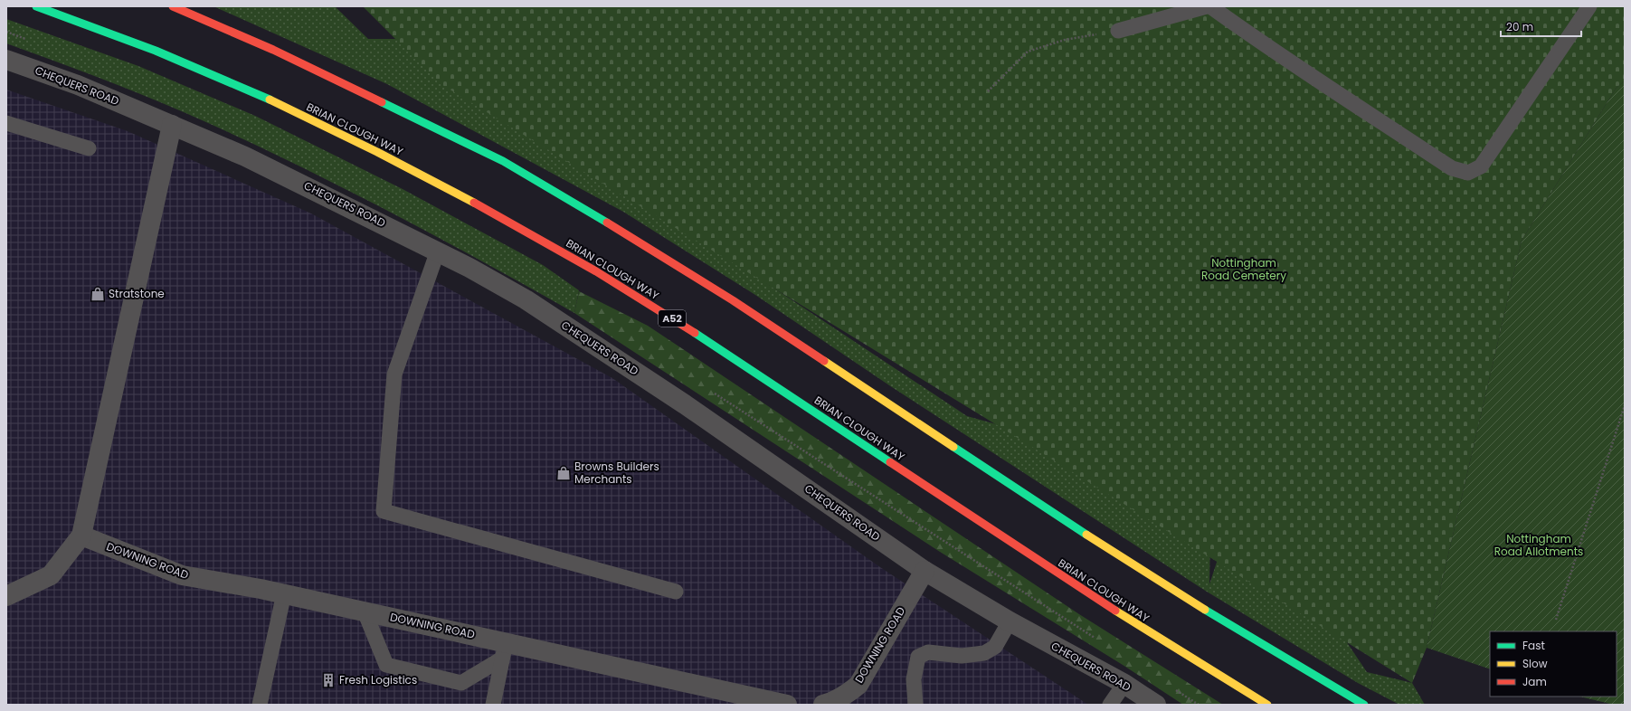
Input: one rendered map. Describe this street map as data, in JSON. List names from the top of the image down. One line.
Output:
{"streets":{"highway":["BRIAN CLOUGH WAY","A52"],"street":["CHEQUERS ROAD","DOWNING ROAD"]},"crossings":[["CHEQUERS ROAD","DOWNING ROAD"]],"parks":["Nottingham Road Cemetery","Nottingham Road Allotments"],"places":{"shop":["Stratstone","Browns Builders Merchants"],"building":["Fresh Logistics"]},"legend":["Fast","Slow","Jam"],"scale_bar":"20 m"}
